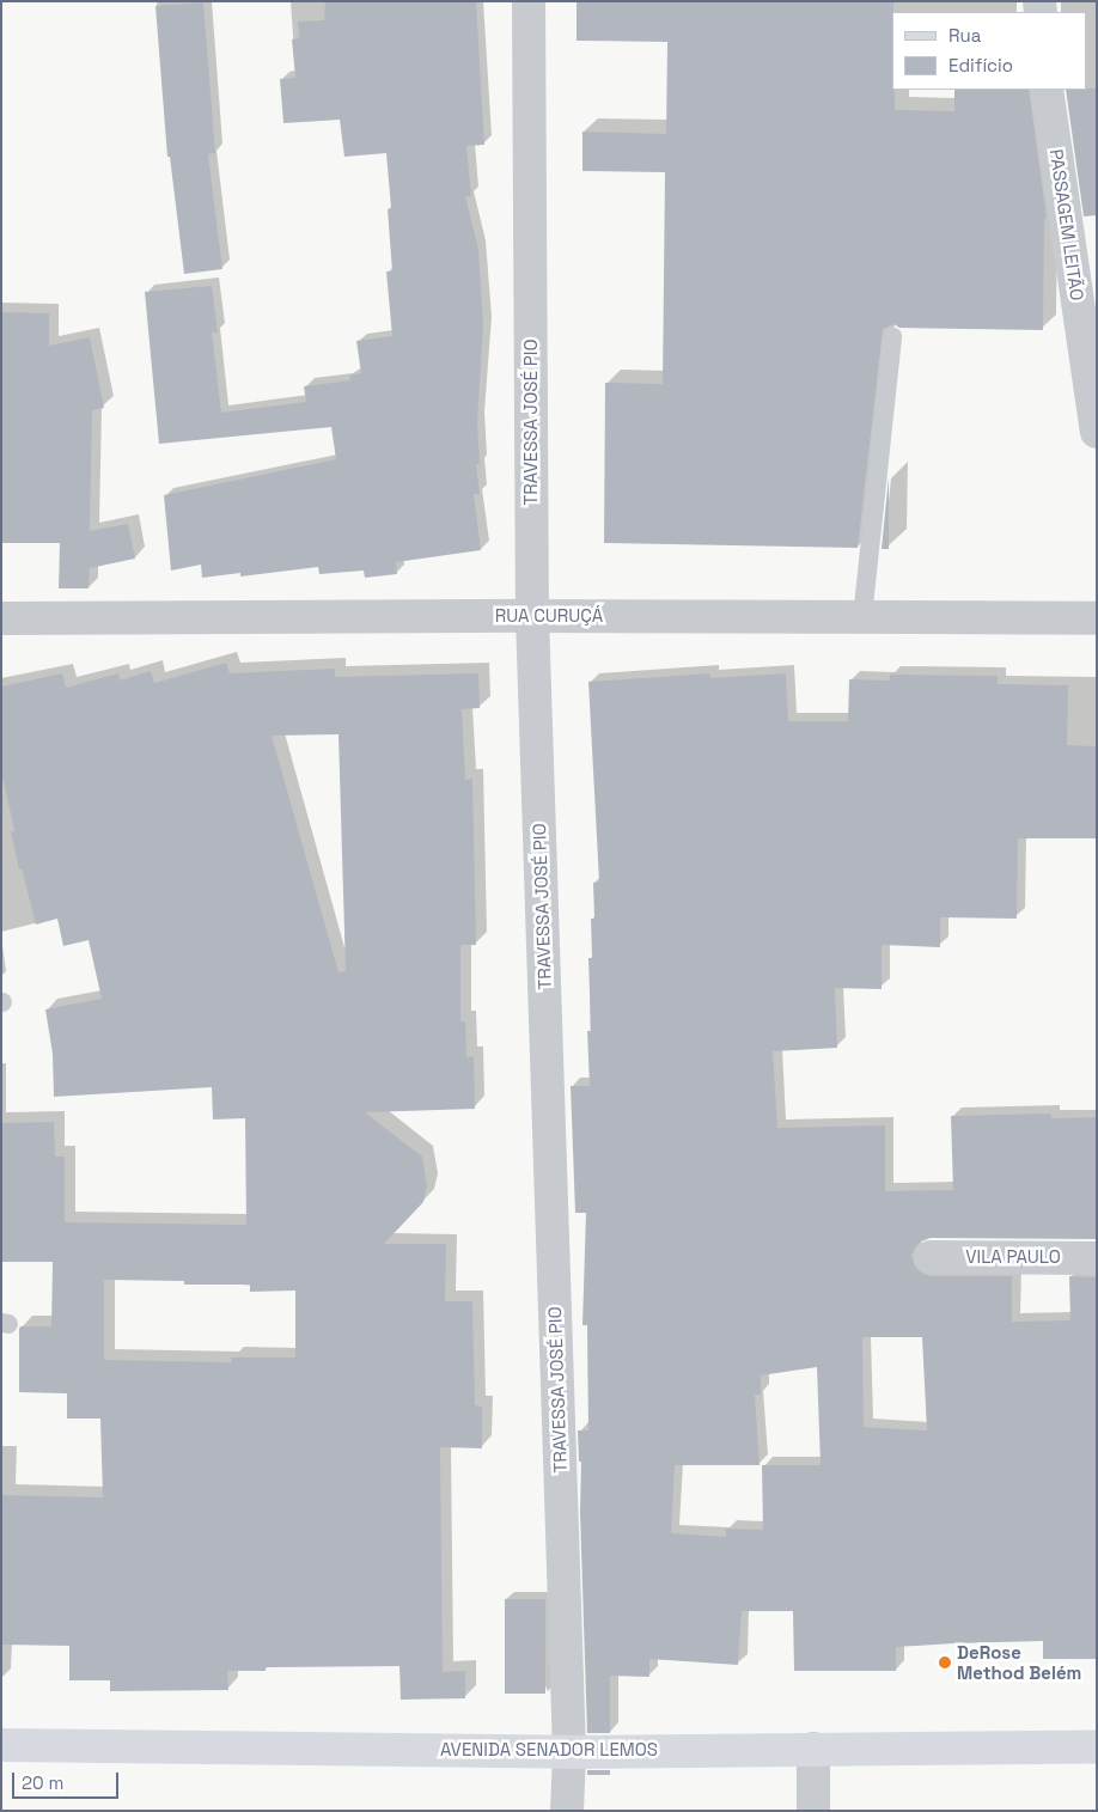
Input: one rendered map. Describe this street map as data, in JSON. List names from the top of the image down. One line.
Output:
{"streets":{"main road":["AVENIDA SENADOR LEMOS"],"street":["PASSAGEM LEITÃO","TRAVESSA JOSÉ PIO","RUA CURUÇÁ","VILA PAULO"]},"crossings":[["TRAVESSA JOSÉ PIO","RUA CURUÇÁ"],["TRAVESSA JOSÉ PIO","AVENIDA SENADOR LEMOS"]],"places":["DeRose Method Belém"],"legend":["Rua","Edifício"],"scale_bar":"20 m"}
